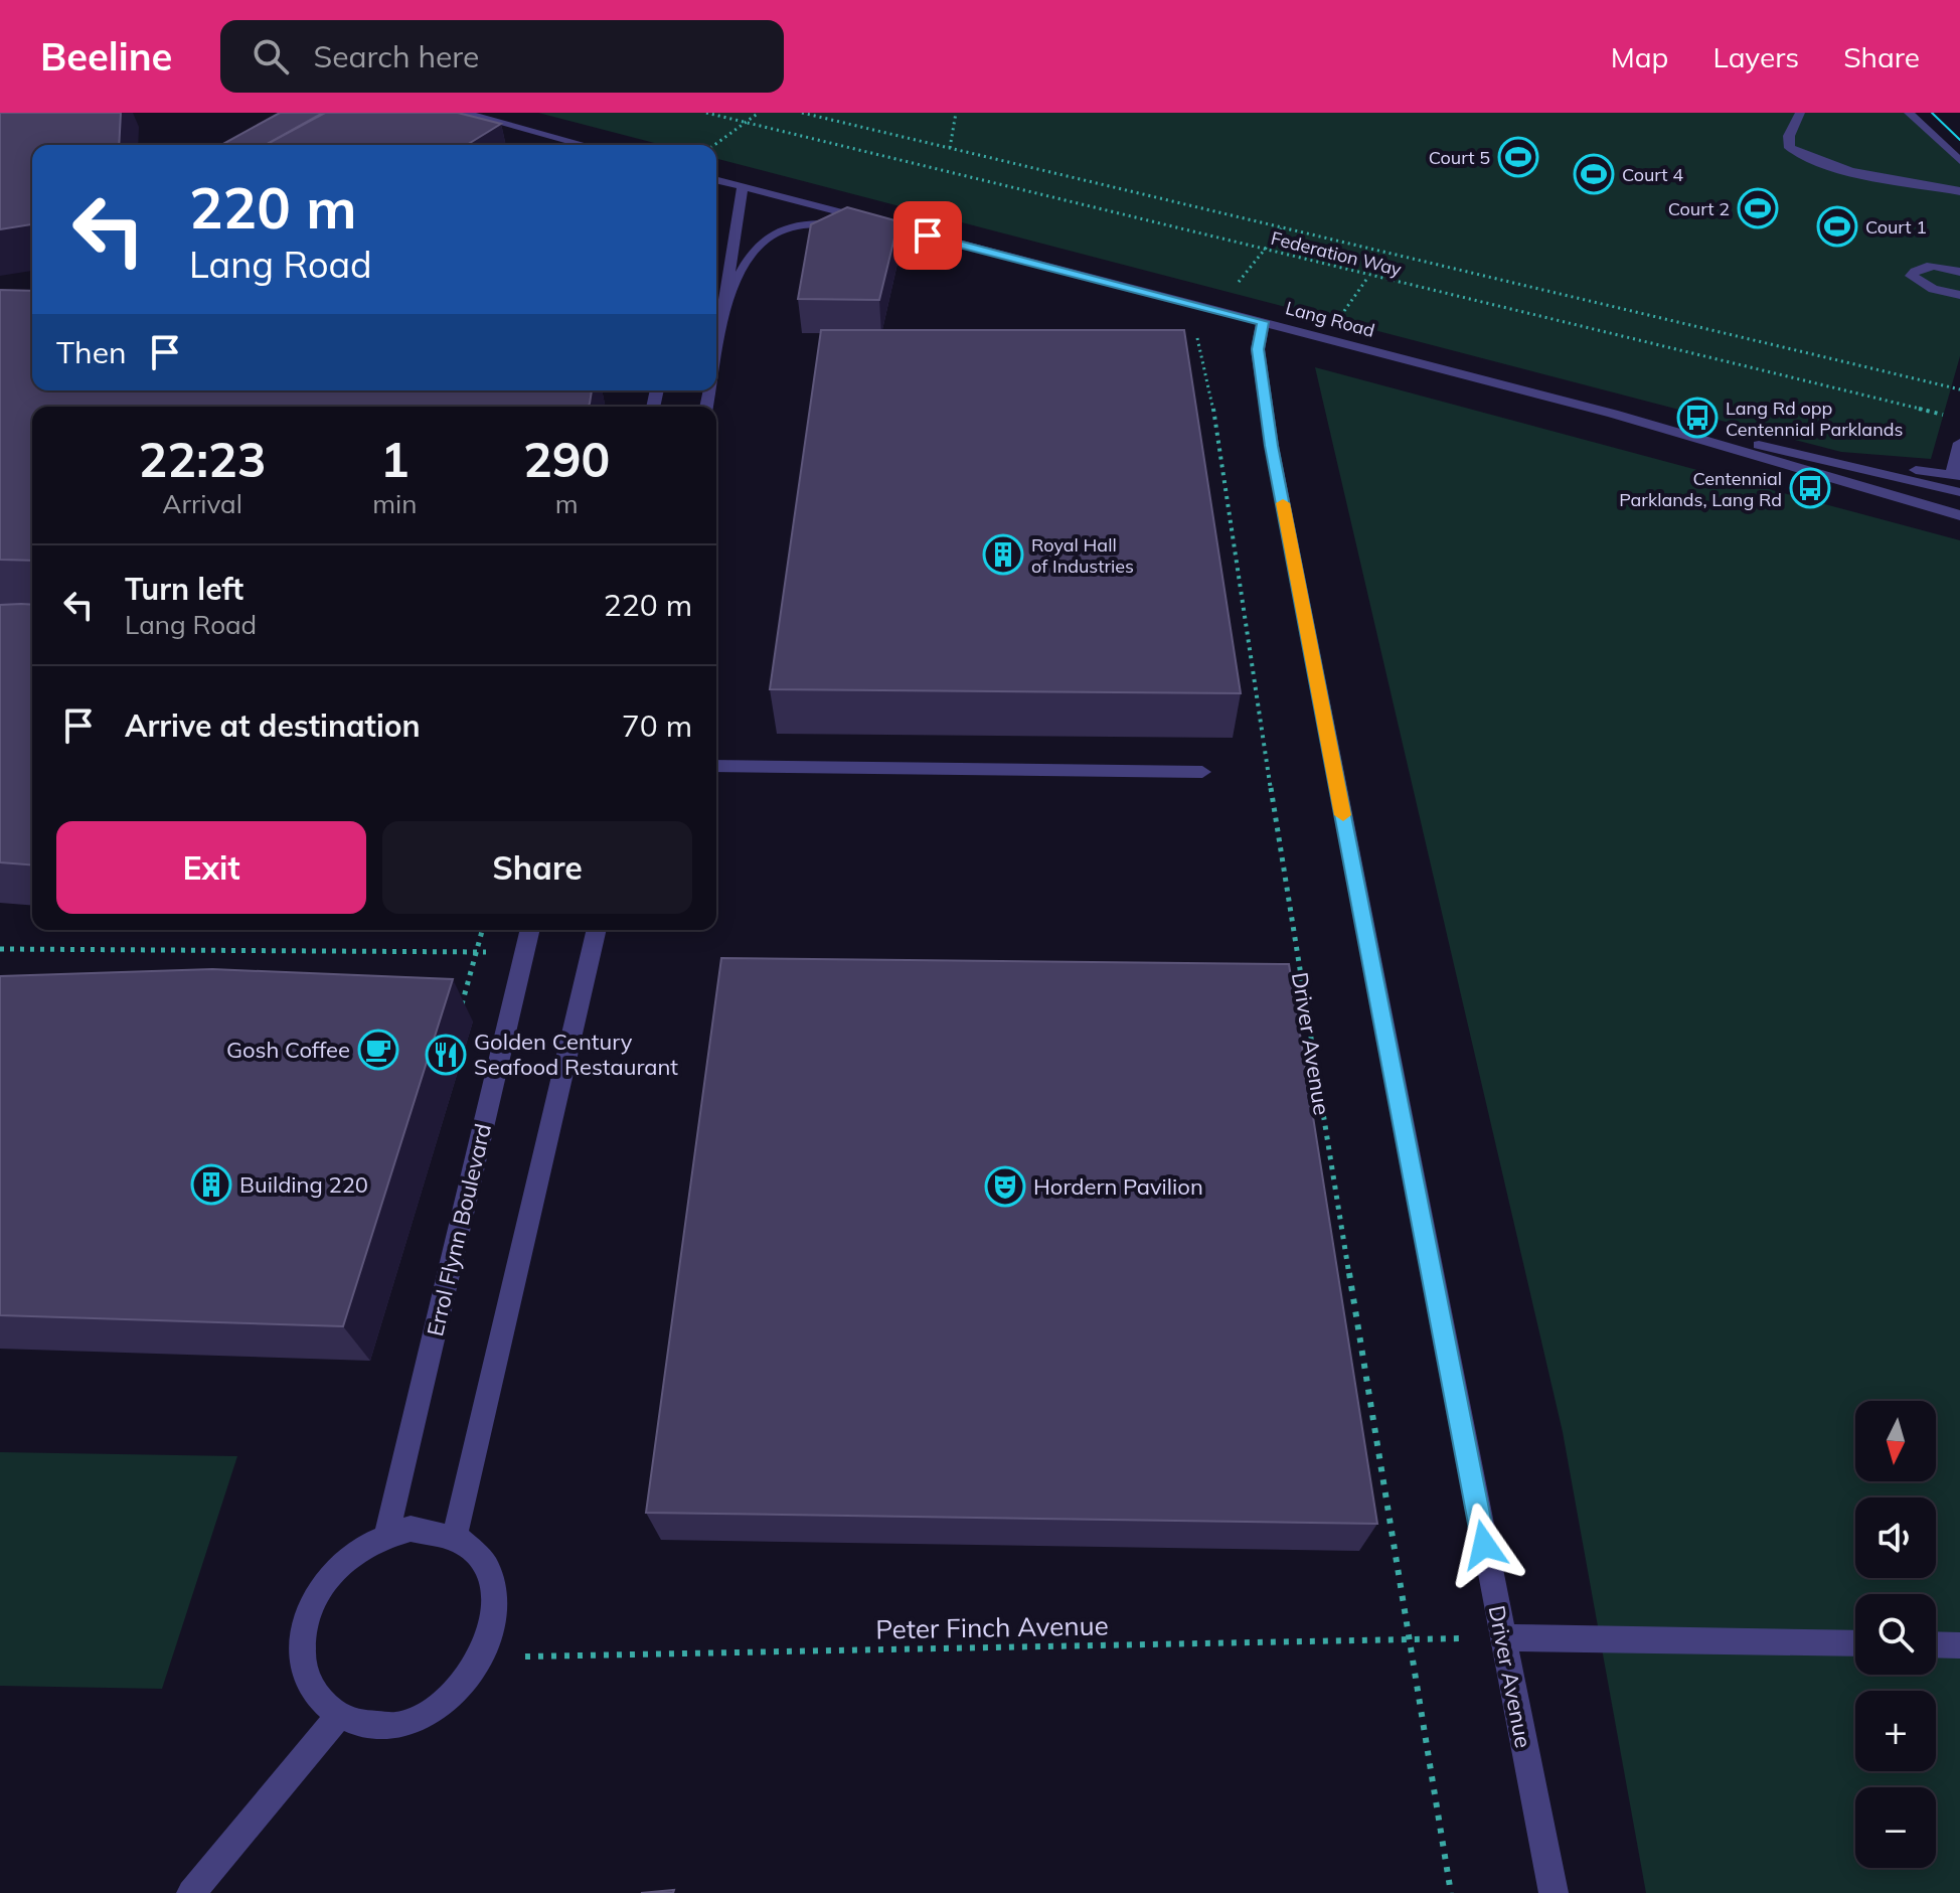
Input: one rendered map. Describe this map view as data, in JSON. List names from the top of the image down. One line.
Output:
{"streets":{"street":["Lang Road","Driver Avenue","Errol Flynn Boulevard"],"path":["Federation Way","Peter Finch Avenue"]},"crossings":[["Lang Road","Driver Avenue"],["Driver Avenue","Peter Finch Avenue"],["Errol Flynn Boulevard","Peter Finch Avenue"]],"places":{"sports":["Court 5","Court 4","Court 2","Court 1"],"bus stop":["Lang Rd opp Centennial Parklands","Centennial Parklands, Lang Rd"],"building":["Royal Hall of Industries","Building 220"],"cafe":["Gosh Coffee"],"restaurant":["Golden Century Seafood Restaurant"],"theatre":["Hordern Pavilion"]},"north":"bottom","page":{"header":"Beeline","search":"Search here","nav":["Map","Layers","Share"],"turn":["220 m","Lang Road"],"then":"Then","eta":["22:23","Arrival","1","min","290","m"],"list":[{"name":"Turn left","note":"Lang Road","value":"220 m"},{"name":"Arrive at destination","value":"70 m"}],"buttons":["Exit","Share"],"map_buttons":["+","−"]}}
